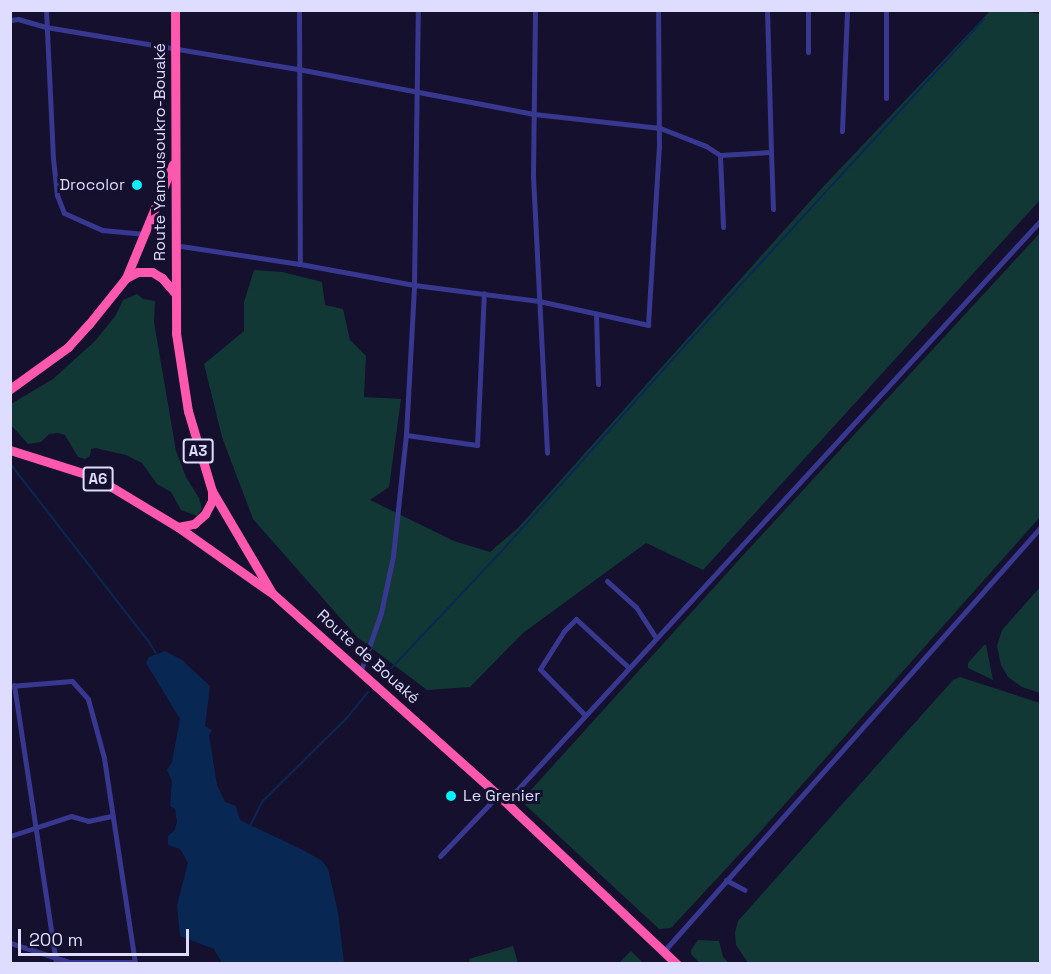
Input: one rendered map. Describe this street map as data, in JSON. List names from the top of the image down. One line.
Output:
{"streets":{"highway":["Route Yamousoukro-Bouaké","A3","A6","Route de Bouaké"]},"crossings":[["Route Yamousoukro-Bouaké","Route de Bouaké"],["A6","Route de Bouaké"]],"places":["Drocolor","Le Grenier"],"scale_bar":"200 m"}
